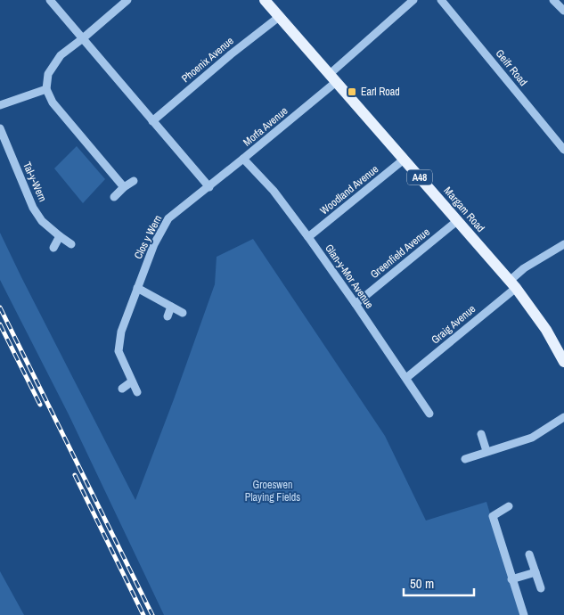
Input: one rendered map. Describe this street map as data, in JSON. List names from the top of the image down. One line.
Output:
{"streets":{"main road":["A48","Margam Road"],"street":["Phoenix Avenue","Geifr Road","Morfa Avenue","Tal-y-Wern","Woodland Avenue","Clos y Wern","Greenfield Avenue","Glan-y-Mor Avenue","Graig Avenue"]},"crossings":[["Phoenix Avenue","Margam Road"],["Morfa Avenue","Margam Road"],["Morfa Avenue","Clos y Wern"],["Morfa Avenue","Glan-y-Mor Avenue"],["Woodland Avenue","Margam Road"],["Woodland Avenue","Glan-y-Mor Avenue"],["Margam Road","Greenfield Avenue"],["Margam Road","Graig Avenue"],["Greenfield Avenue","Glan-y-Mor Avenue"],["Glan-y-Mor Avenue","Graig Avenue"]],"parks":["Groeswen Playing Fields"],"places":{"transit":["Earl Road"]},"scale_bar":"50 m"}
